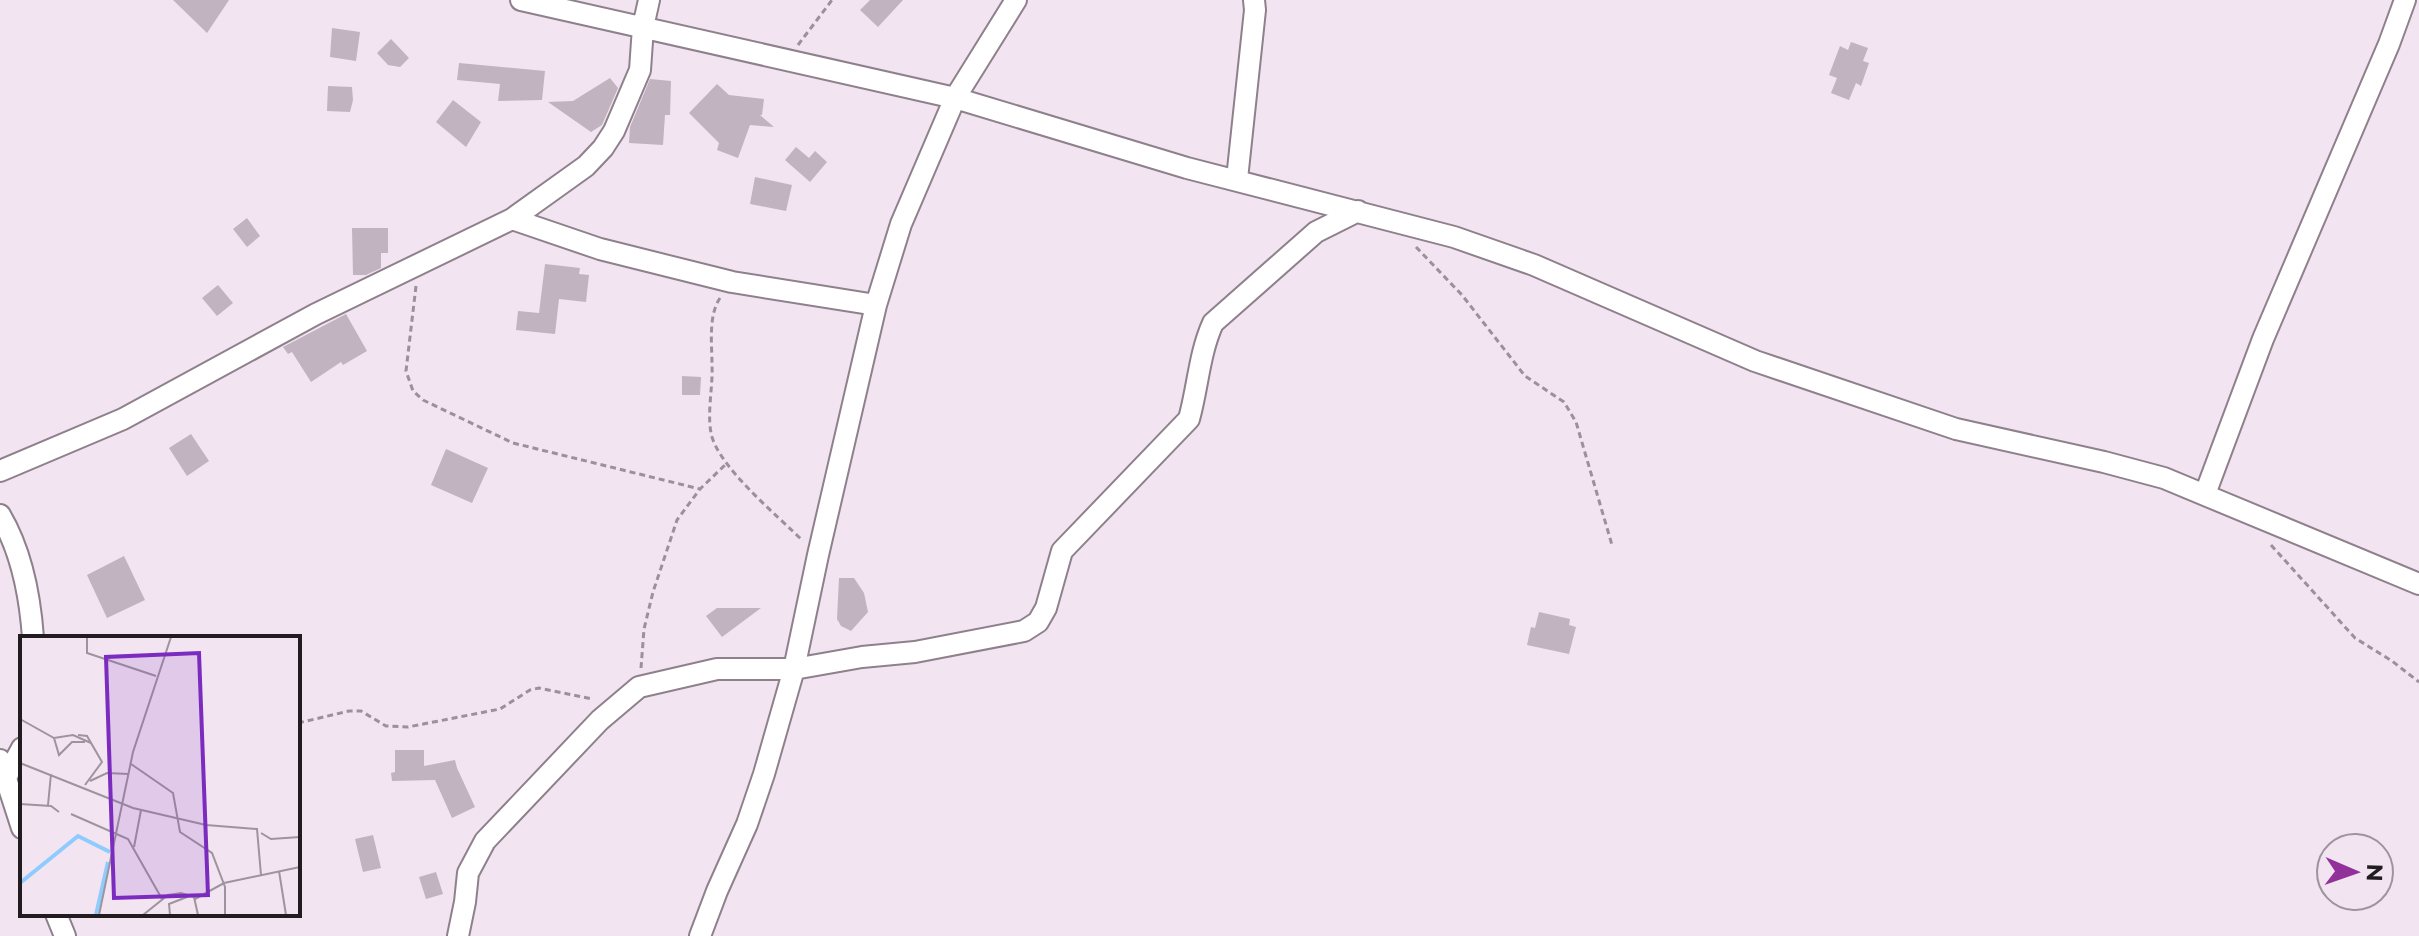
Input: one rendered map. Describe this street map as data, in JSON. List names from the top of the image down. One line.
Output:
{"north":"right"}
